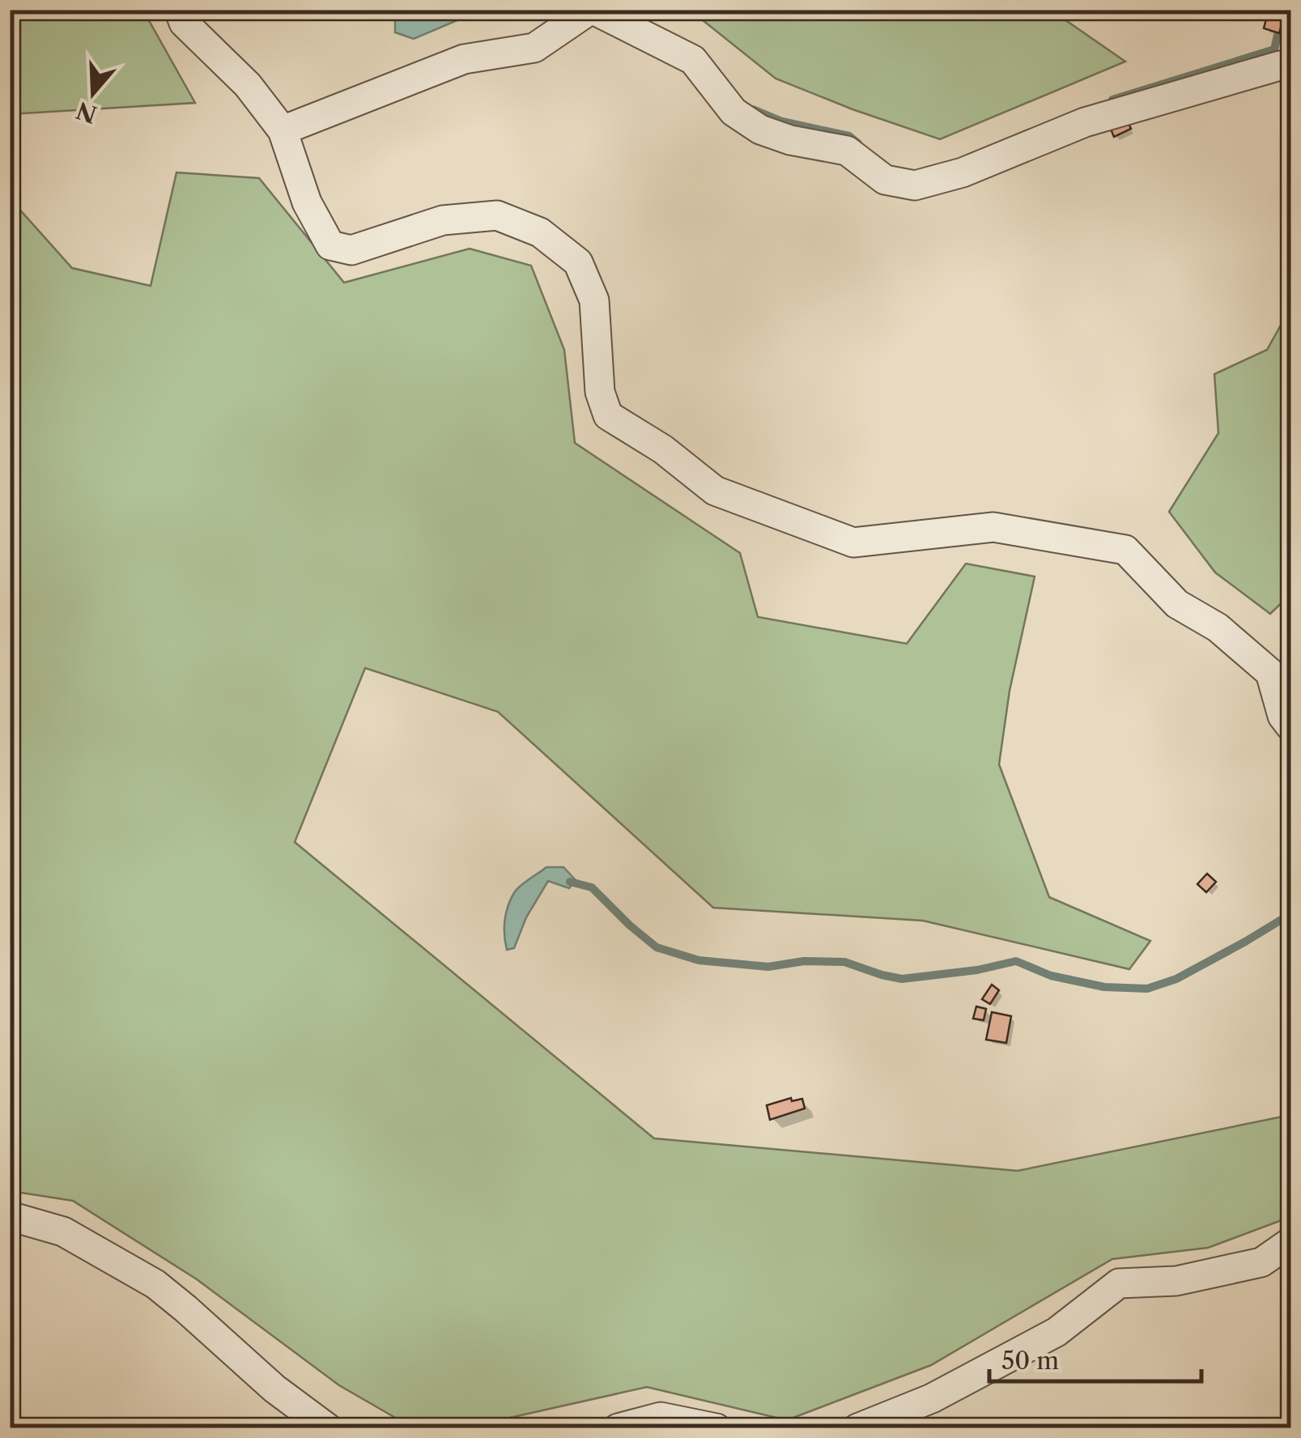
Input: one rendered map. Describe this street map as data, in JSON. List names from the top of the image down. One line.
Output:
{"scale_bar":"50 m","north":"bottom"}
